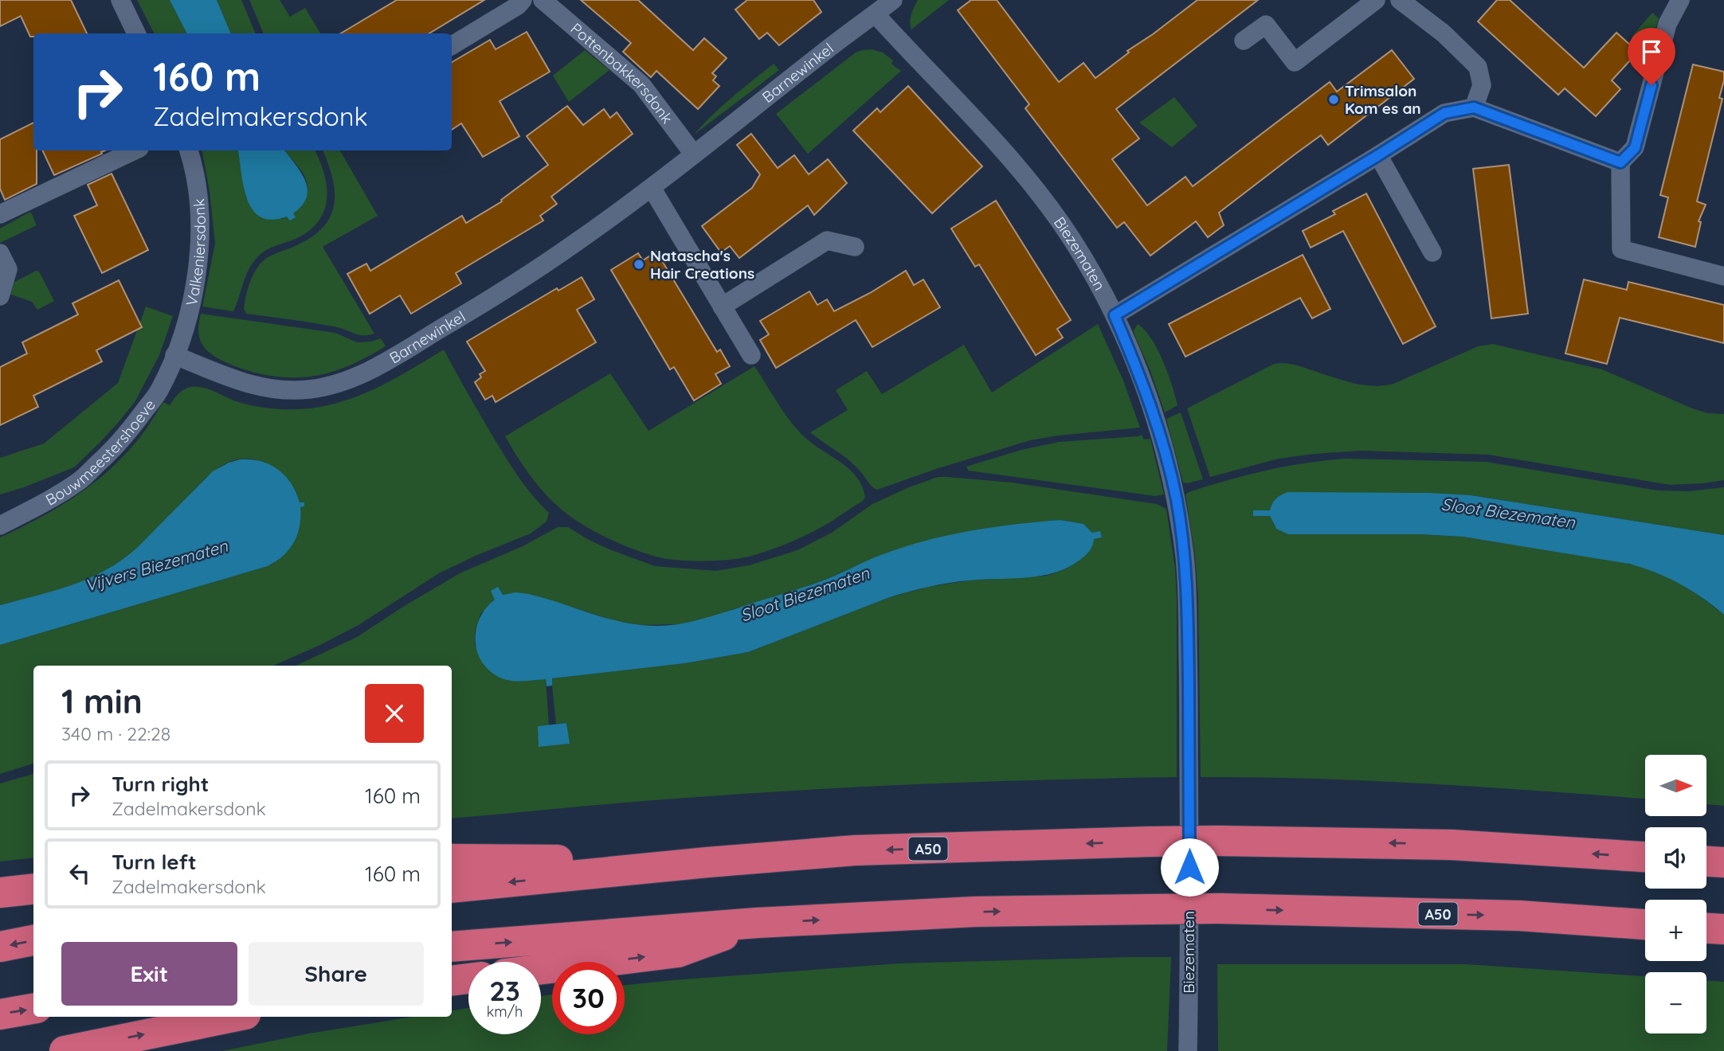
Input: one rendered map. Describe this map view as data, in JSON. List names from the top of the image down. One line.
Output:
{"streets":{"highway":["A50"],"street":["Barnewinkel","Pottenbakkersdonk","Valkeniersdonk","Biezematen","Bouwmeestershoeve"]},"crossings":[["Barnewinkel","Pottenbakkersdonk"],["Barnewinkel","Valkeniersdonk"],["Barnewinkel","Biezematen"],["Barnewinkel","Bouwmeestershoeve"],["Valkeniersdonk","Bouwmeestershoeve"]],"water":["Sloot Biezematen","Vijvers Biezematen"],"places":["Trimsalon Kom es an","Natascha's Hair Creations"],"north":"right","page":{"turn":["160 m","Zadelmakersdonk"],"heading":["1 min","340 m · 22:28"],"map_buttons":["+","−"],"list":[{"name":"Turn right","note":"Zadelmakersdonk","value":"160 m"},{"name":"Turn left","note":"Zadelmakersdonk","value":"160 m"}],"buttons":["Exit","Share"],"speed":"23 km/h","limit":"30"}}
